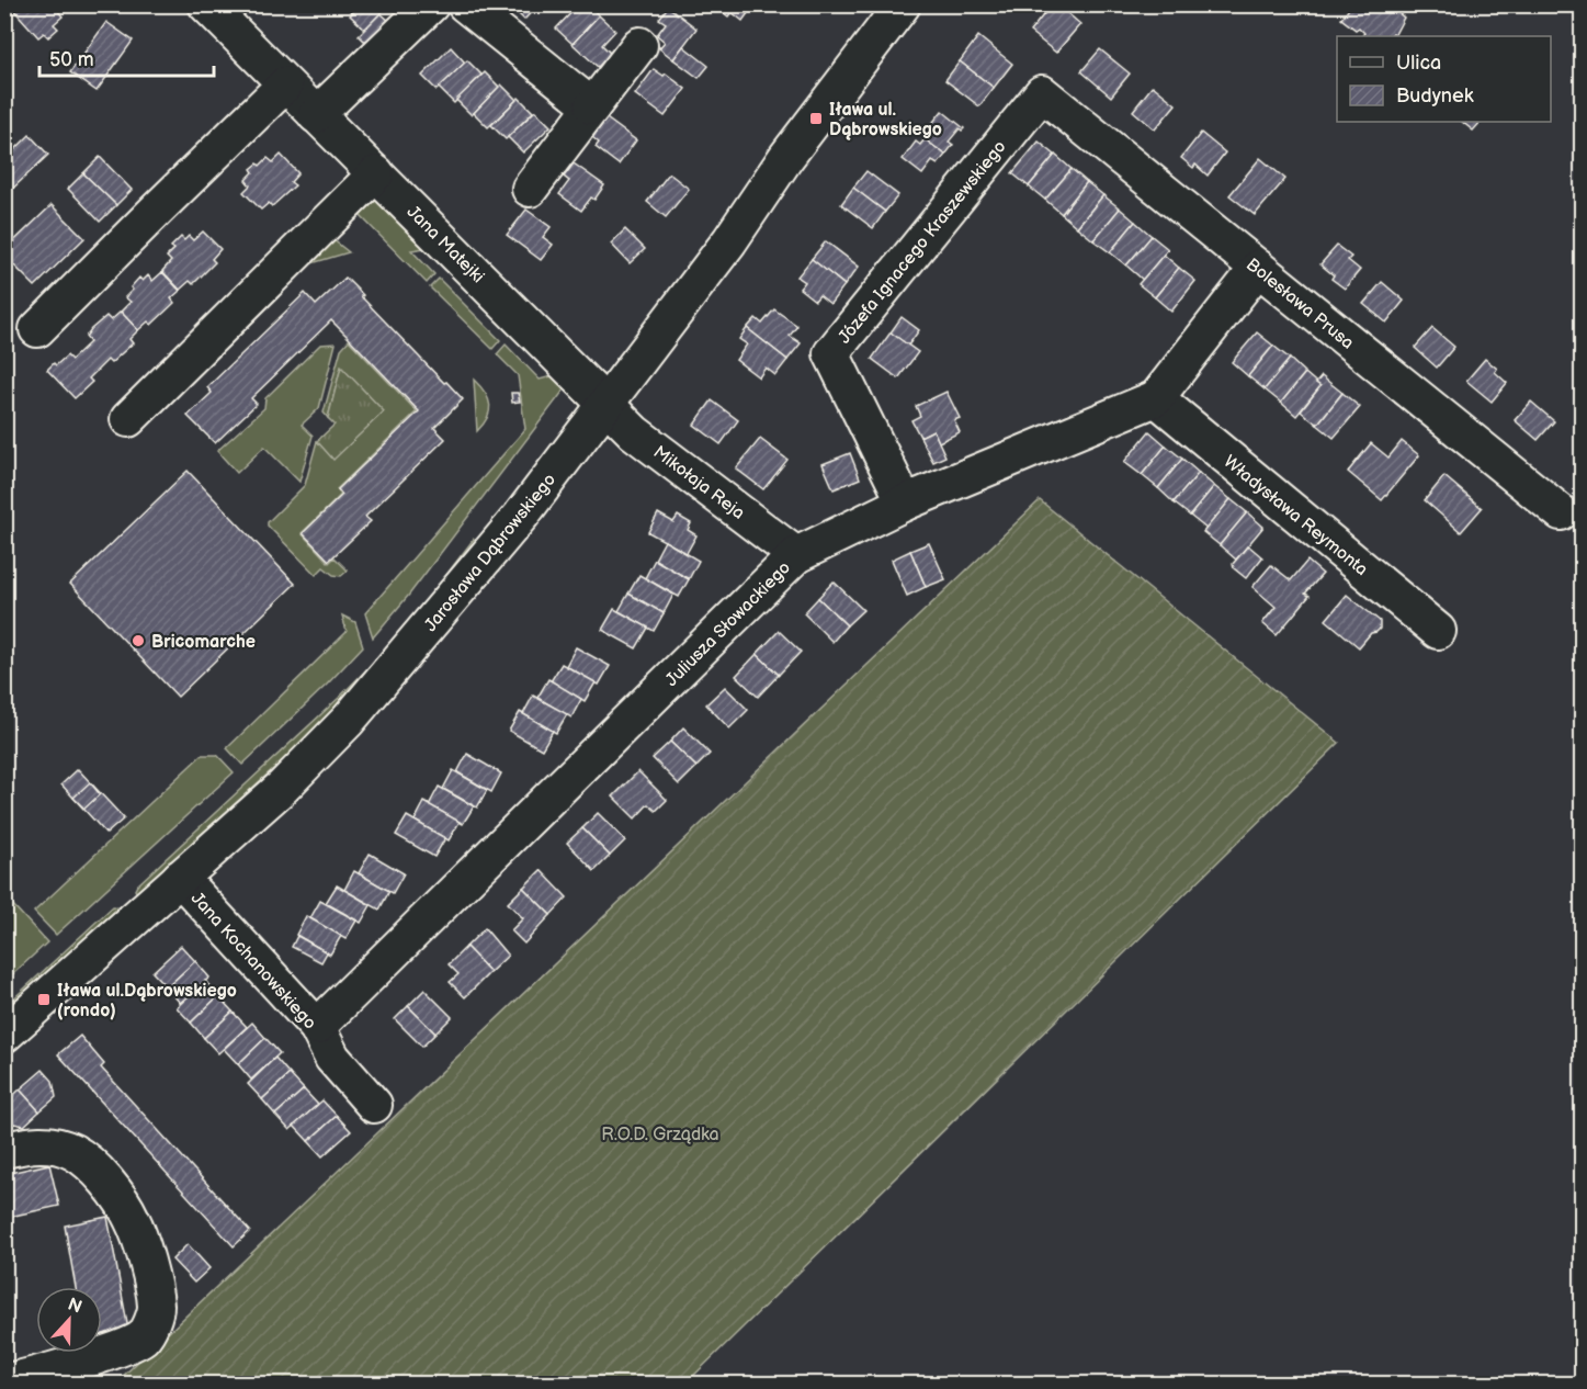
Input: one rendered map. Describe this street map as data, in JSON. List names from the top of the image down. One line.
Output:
{"streets":{"street":["Józefa Ignacego Kraszewskiego","Jana Matejki","Bolesława Prusa","Mikołaja Reja","Władysława Reymonta","Jarosława Dąbrowskiego","Juliusza Słowackiego","Jana Kochanowskiego"]},"crossings":[["Józefa Ignacego Kraszewskiego","Bolesława Prusa"],["Józefa Ignacego Kraszewskiego","Juliusza Słowackiego"],["Jana Matejki","Mikołaja Reja"],["Jana Matejki","Jarosława Dąbrowskiego"],["Bolesława Prusa","Juliusza Słowackiego"],["Mikołaja Reja","Jarosława Dąbrowskiego"],["Mikołaja Reja","Juliusza Słowackiego"],["Władysława Reymonta","Juliusza Słowackiego"],["Jarosława Dąbrowskiego","Jana Kochanowskiego"],["Juliusza Słowackiego","Jana Kochanowskiego"]],"parks":["R.O.D. Grządka"],"places":{"transit":["Iława ul. Dąbrowskiego","Iława ul.Dąbrowskiego (rondo)"],"other":["Bricomarche"]},"legend":["Ulica","Budynek"],"scale_bar":"50 m","north":"top"}
